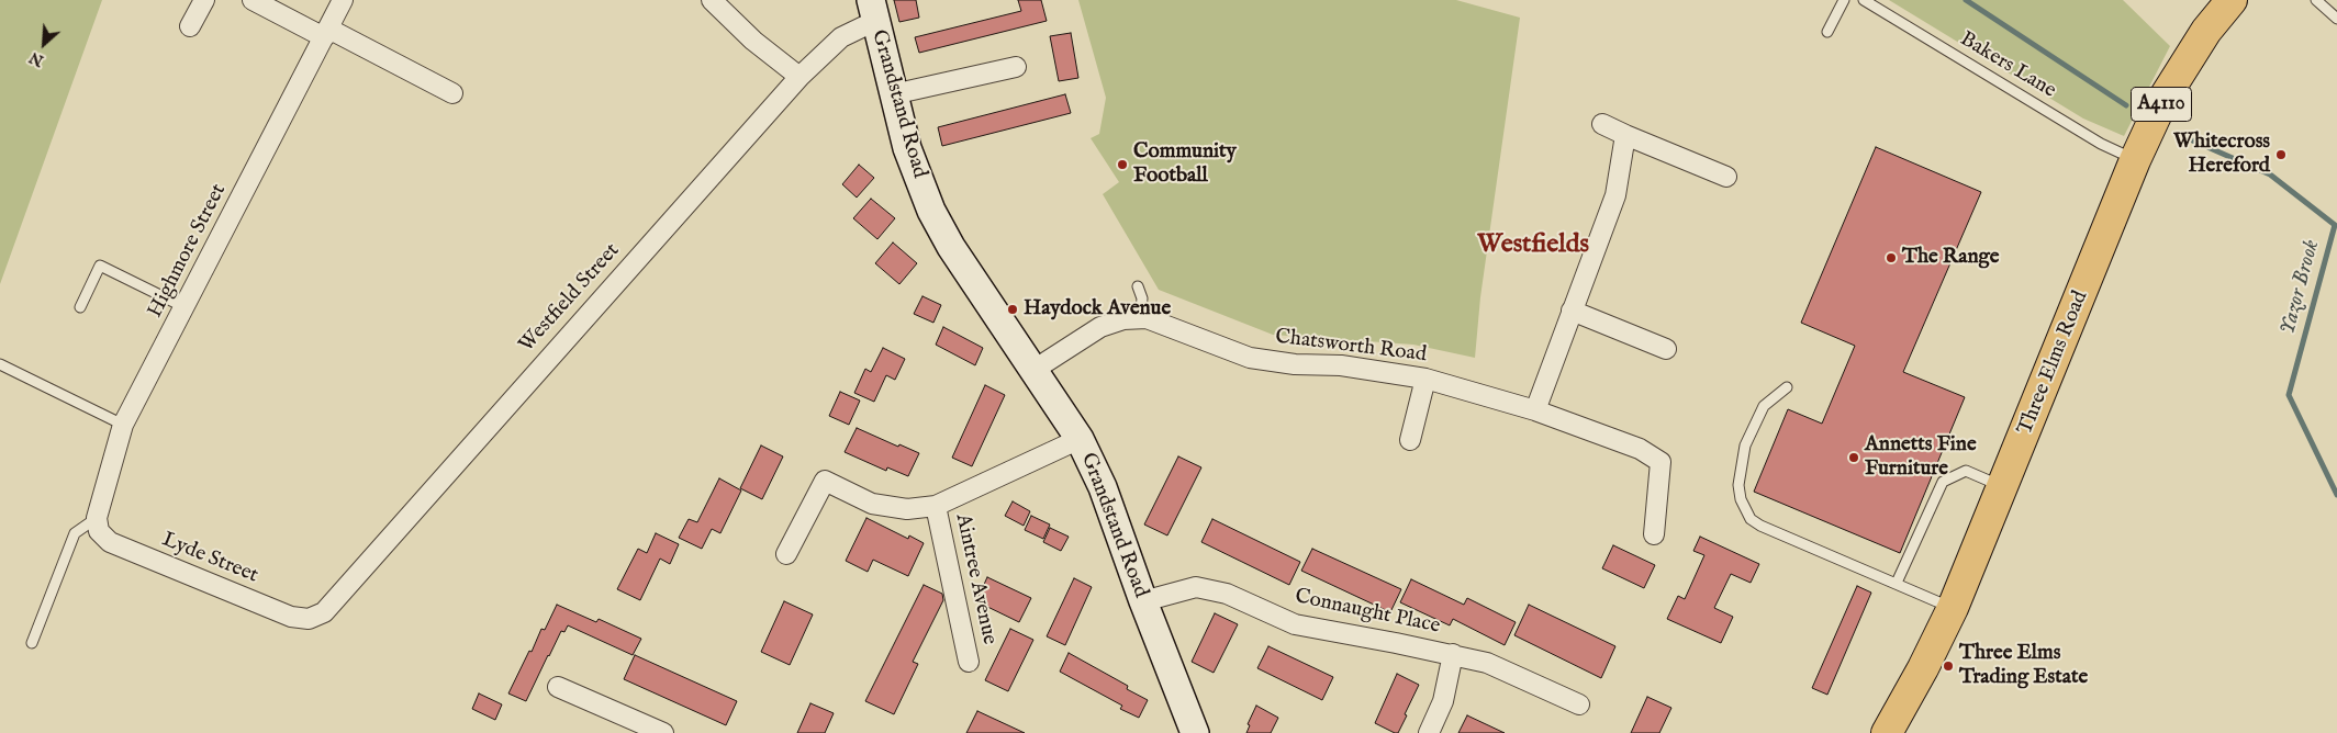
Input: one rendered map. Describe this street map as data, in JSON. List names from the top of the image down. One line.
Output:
{"streets":{"main road":["A4110","Three Elms Road"],"street":["Grandstand Road","Highmore Street","Westfield Street","Chatsworth Road","Lyde Street","Aintree Avenue","Connaught Place"],"lane":["Bakers Lane"]},"crossings":[["Bakers Lane","Three Elms Road"],["Grandstand Road","Westfield Street"],["Grandstand Road","Chatsworth Road"],["Grandstand Road","Connaught Place"],["Highmore Street","Lyde Street"],["Westfield Street","Lyde Street"]],"districts":["Westfields"],"water":["Yazor Brook"],"places":["Whitecross Hereford","Community Football","The Range","Haydock Avenue","Annetts Fine Furniture","Three Elms Trading Estate"],"north":"bottom left"}
